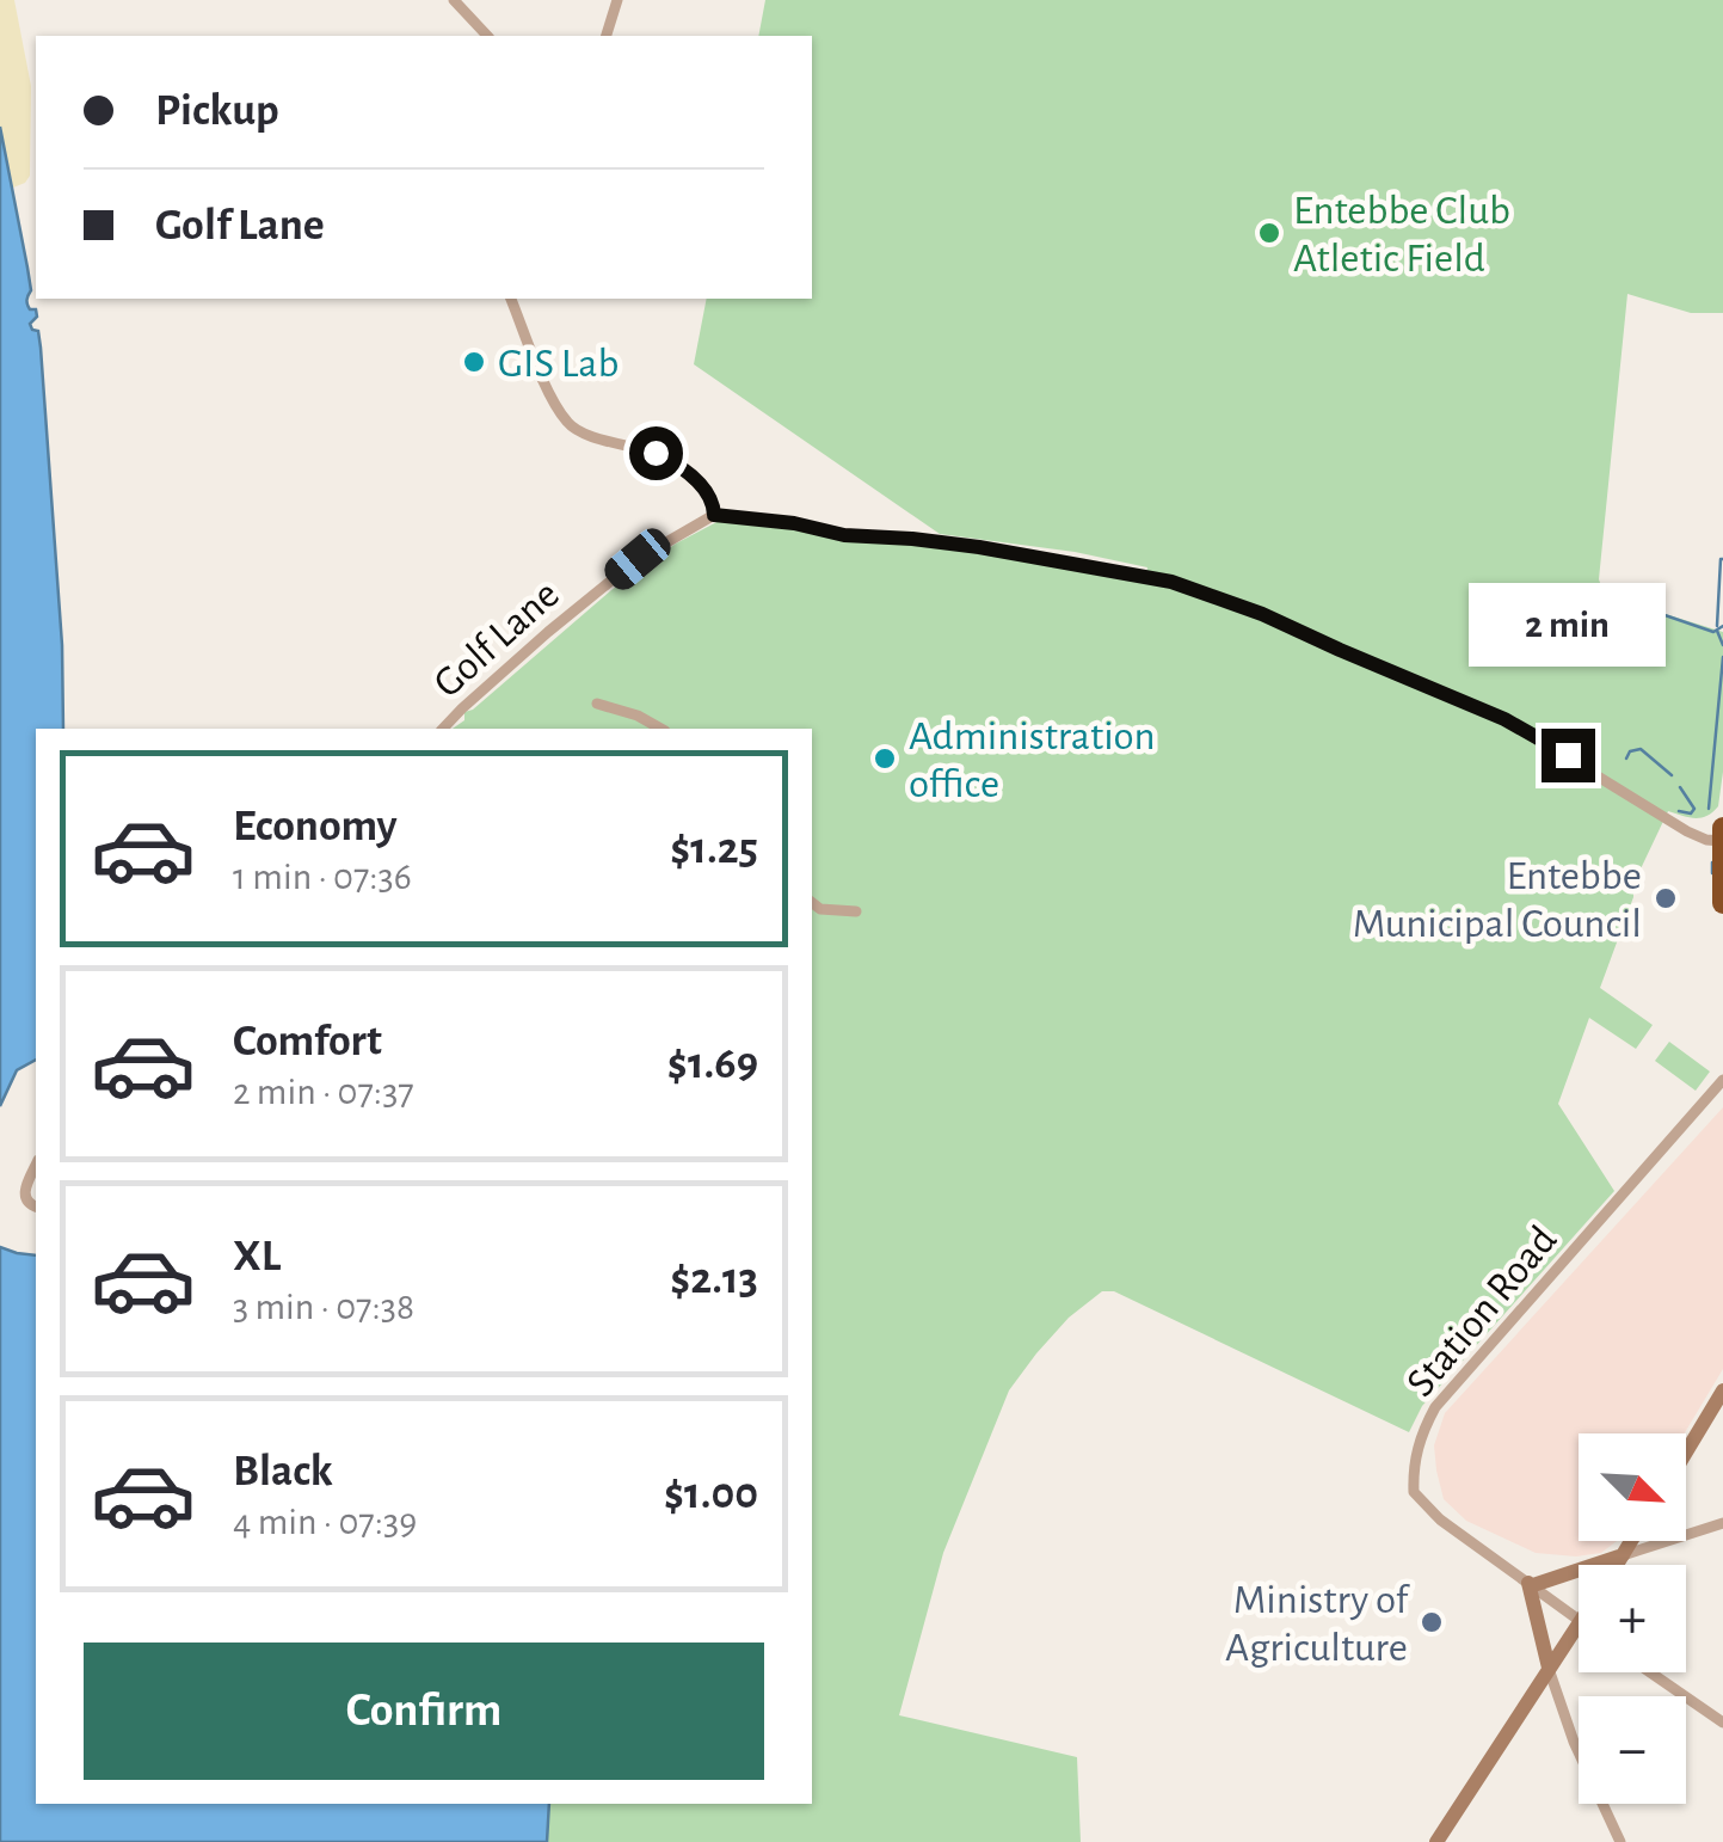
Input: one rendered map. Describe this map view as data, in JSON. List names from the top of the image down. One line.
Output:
{"streets":{"street":["Golf Lane","Station Road"]},"places":["Entebbe Club Atletic Field","GIS Lab","Administration office","Entebbe Municipal Council","Ministry of Agriculture"],"north":"bottom right","page":{"banner":["Pickup","Golf Lane"],"bubble":"2 min","list":[{"name":"Economy","note":"1 min · 07:36","value":"$1.25"},{"name":"Comfort","note":"2 min · 07:37","value":"$1.69"},{"name":"XL","note":"3 min · 07:38","value":"$2.13"},{"name":"Black","note":"4 min · 07:39","value":"$1.00"}],"map_buttons":["+","−"],"buttons":"Confirm"}}
